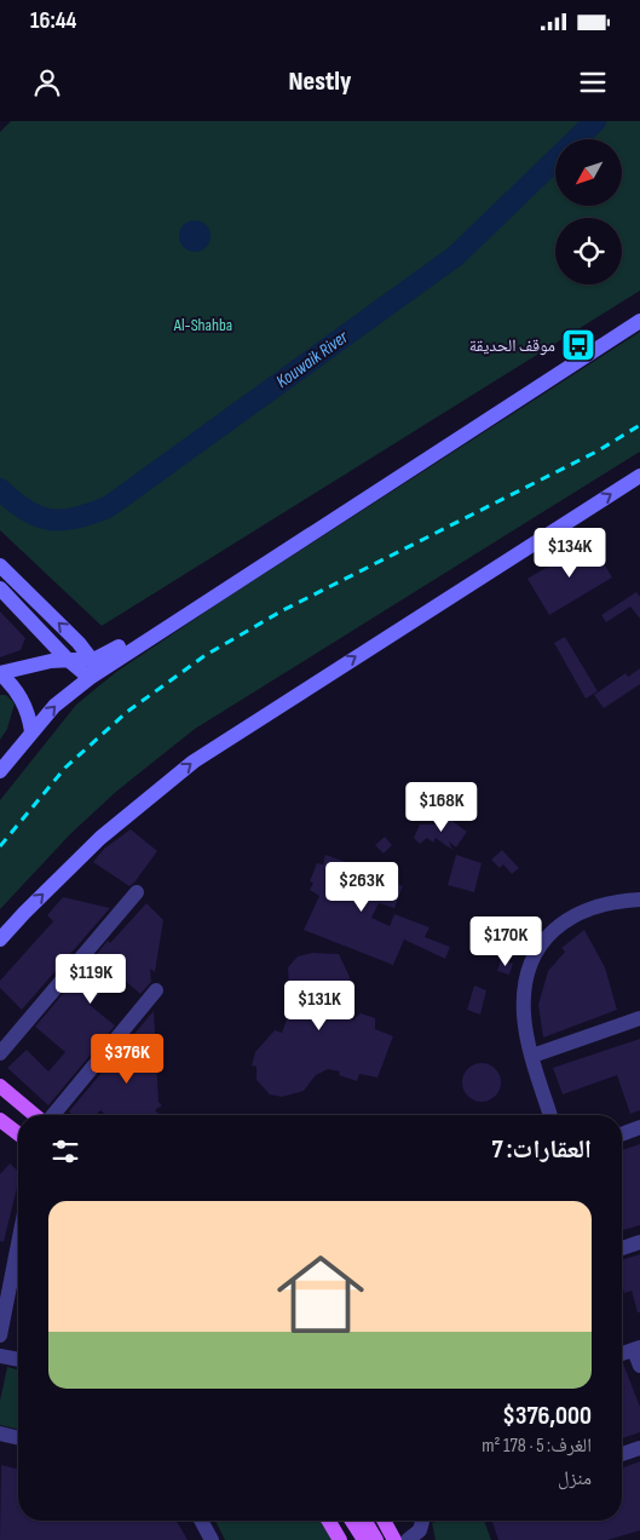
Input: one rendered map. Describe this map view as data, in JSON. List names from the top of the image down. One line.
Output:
{"water":["Kouwaik River"],"parks":["Al-Shahba"],"places":{"bus stop":["موقف الحديقة"]},"north":"bottom left","page":{"status":"16:44","header":"Nestly","price":["$134K","$168K","$263K","$170K","$119K","$131K","$376K"],"heading":"العقارات: 7","list":[{"name":"$376,000","note":"الغرف: 5 · 178 m² · منزل"}]}}
